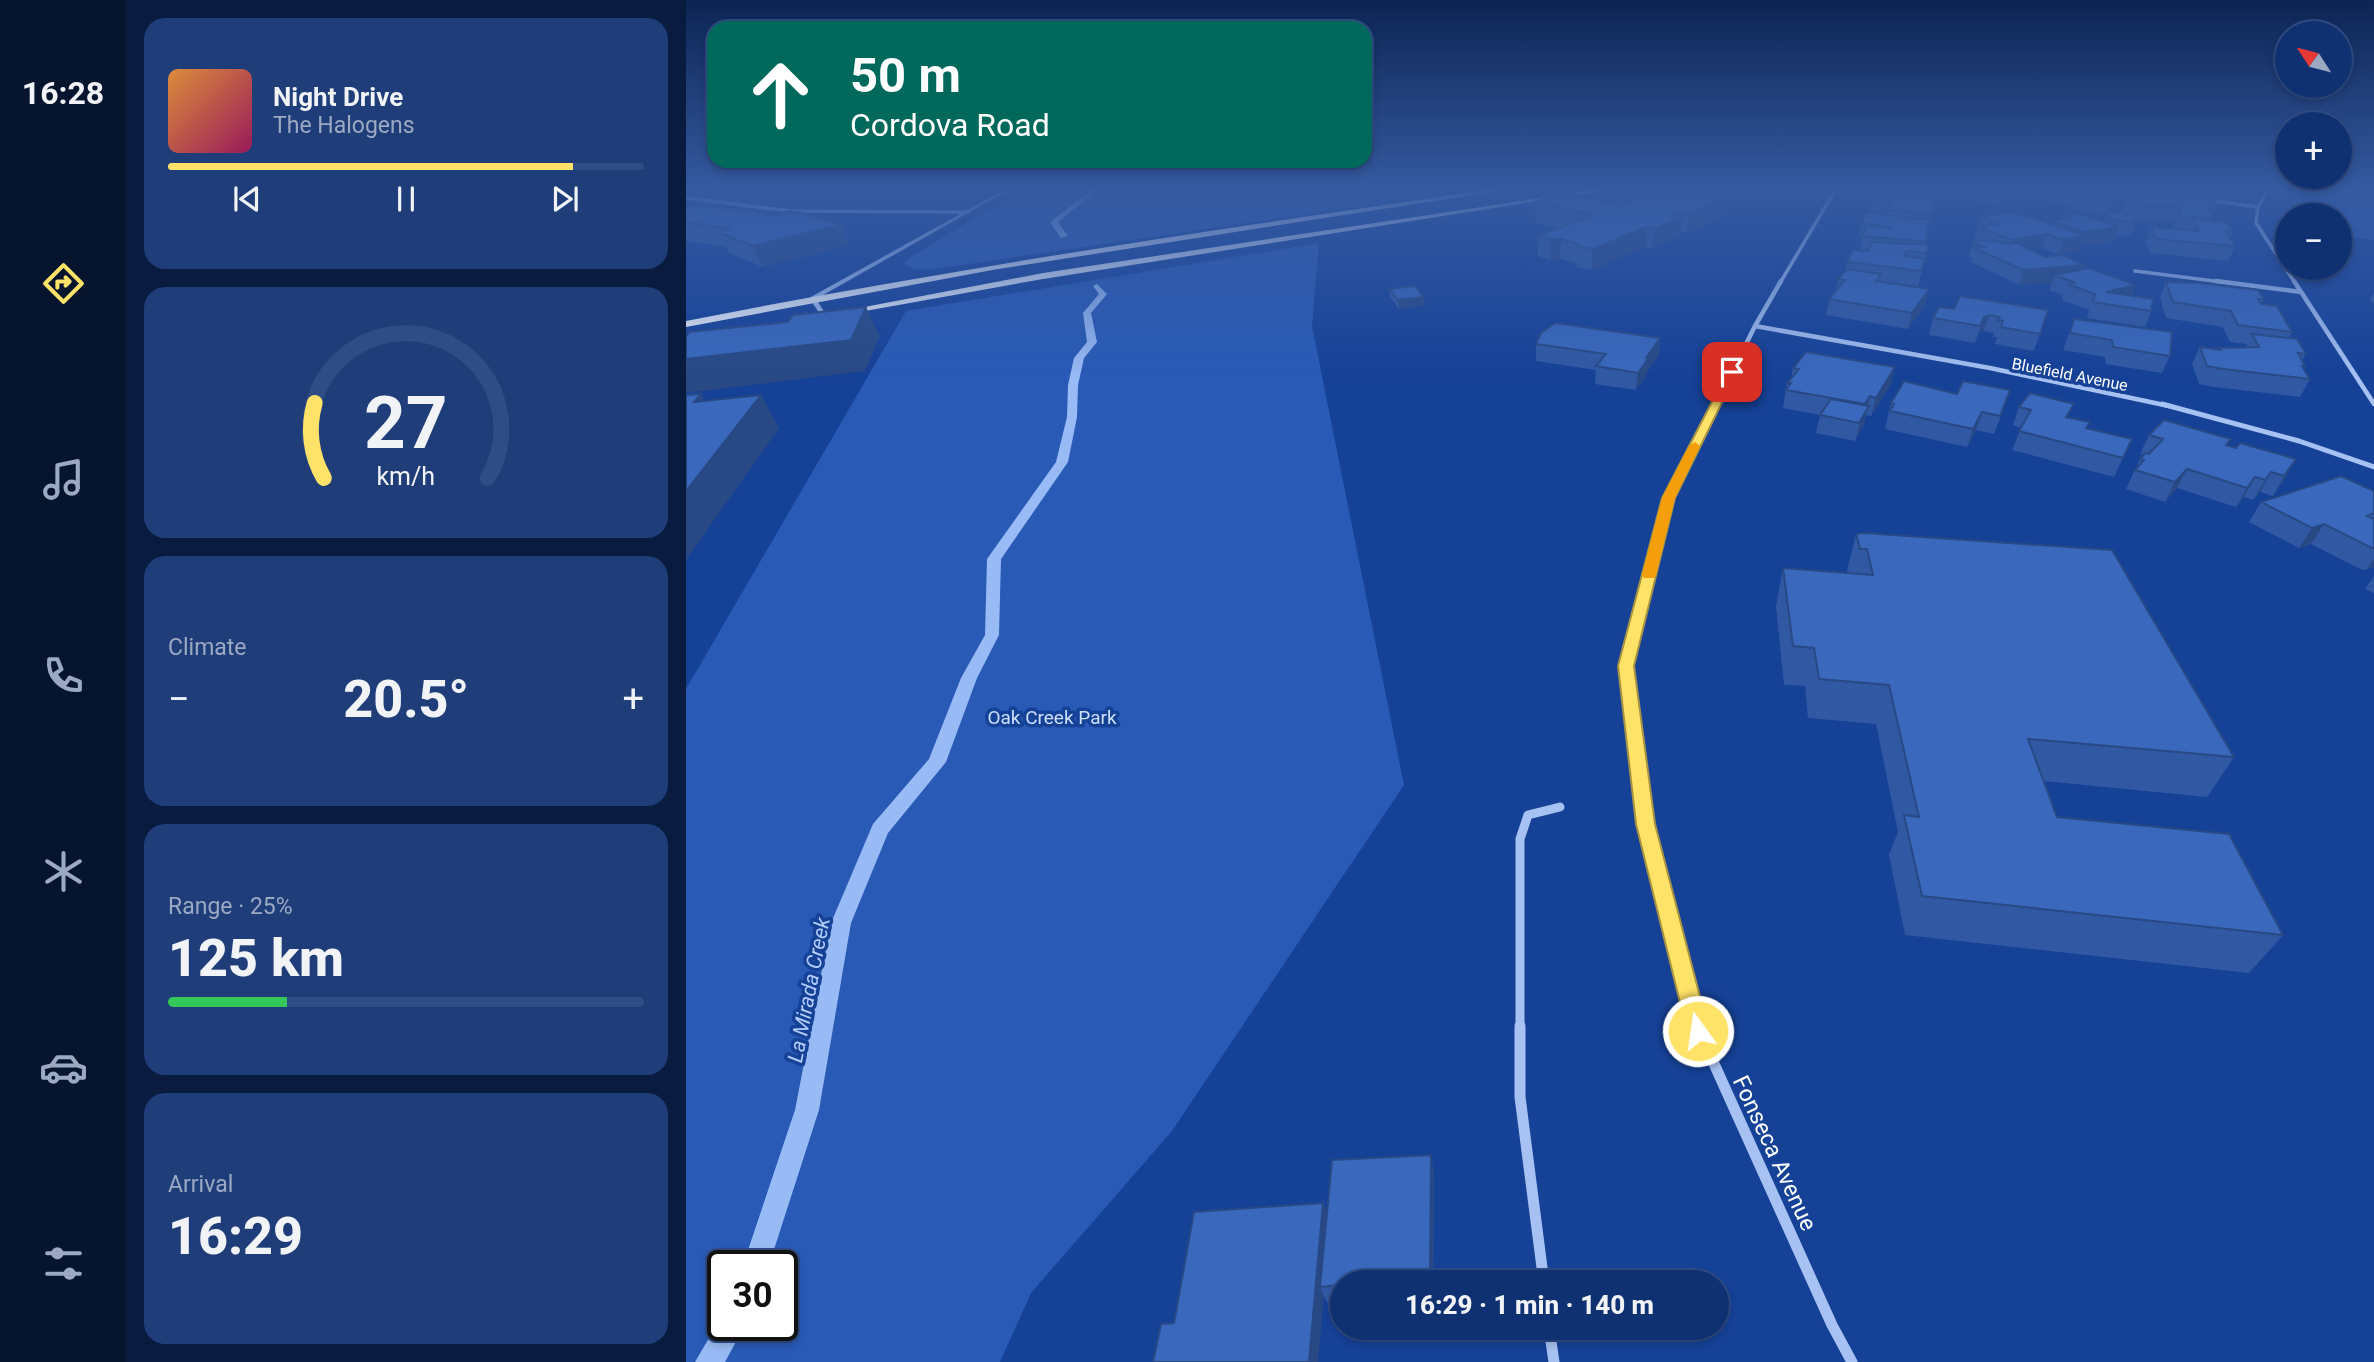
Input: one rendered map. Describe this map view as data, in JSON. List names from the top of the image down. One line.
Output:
{"streets":{"street":["Bluefield Avenue","Fonseca Avenue"]},"crossings":[["Bluefield Avenue","Fonseca Avenue"]],"water":["La Mirada Creek"],"parks":["Oak Creek Park"],"north":"top left","page":{"tabs":"16:28","map_buttons":["+","−"],"turn":["50 m","Cordova Road"],"song":["Night Drive","The Halogens"],"tile":["Climate",["Range · 25%","125 km"],["Arrival","16:29"]],"heat":["−","20.5°","+"],"limit":"30","trip":"16:29 · 1 min · 140 m","gauge":["27","km/h"]}}
